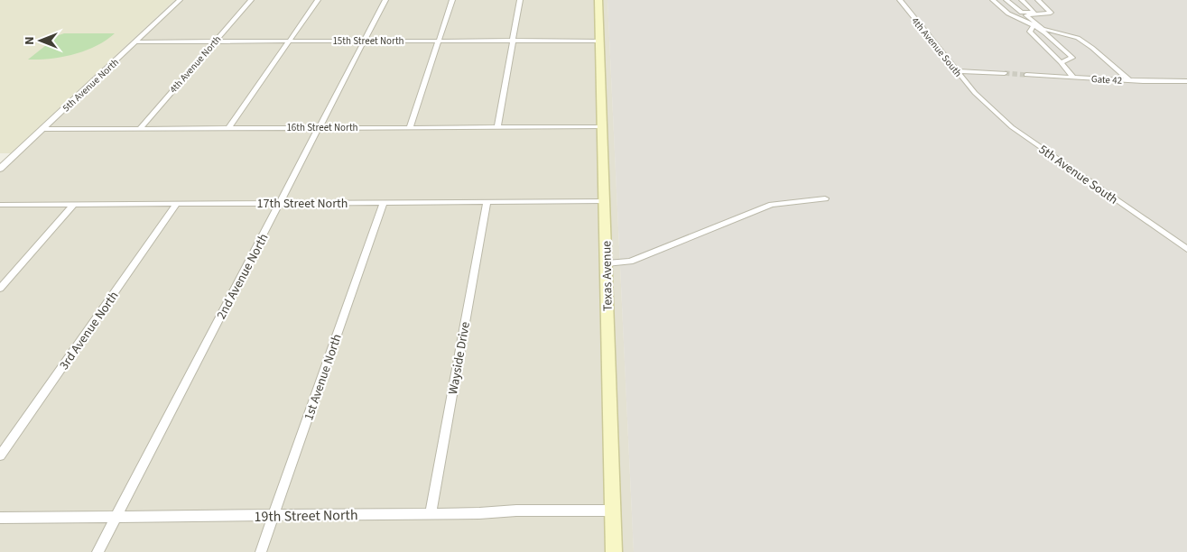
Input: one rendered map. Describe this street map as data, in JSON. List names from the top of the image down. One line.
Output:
{"streets":{"main road":["Texas Avenue"],"street":["15th Street North","4th Avenue South","4th Avenue North","Gate 42","5th Avenue North","16th Street North","5th Avenue South","17th Street North","2nd Avenue North","3rd Avenue North","Wayside Drive","1st Avenue North","19th Street North"]},"crossings":[["15th Street North","4th Avenue North"],["15th Street North","5th Avenue North"],["15th Street North","2nd Avenue North"],["15th Street North","Texas Avenue"],["4th Avenue South","5th Avenue South"],["4th Avenue North","16th Street North"],["5th Avenue North","16th Street North"],["16th Street North","2nd Avenue North"],["16th Street North","Texas Avenue"],["17th Street North","2nd Avenue North"],["17th Street North","Texas Avenue"],["17th Street North","3rd Avenue North"],["17th Street North","Wayside Drive"],["17th Street North","1st Avenue North"],["2nd Avenue North","19th Street North"],["Texas Avenue","19th Street North"],["Wayside Drive","19th Street North"],["1st Avenue North","19th Street North"]],"north":"left"}
